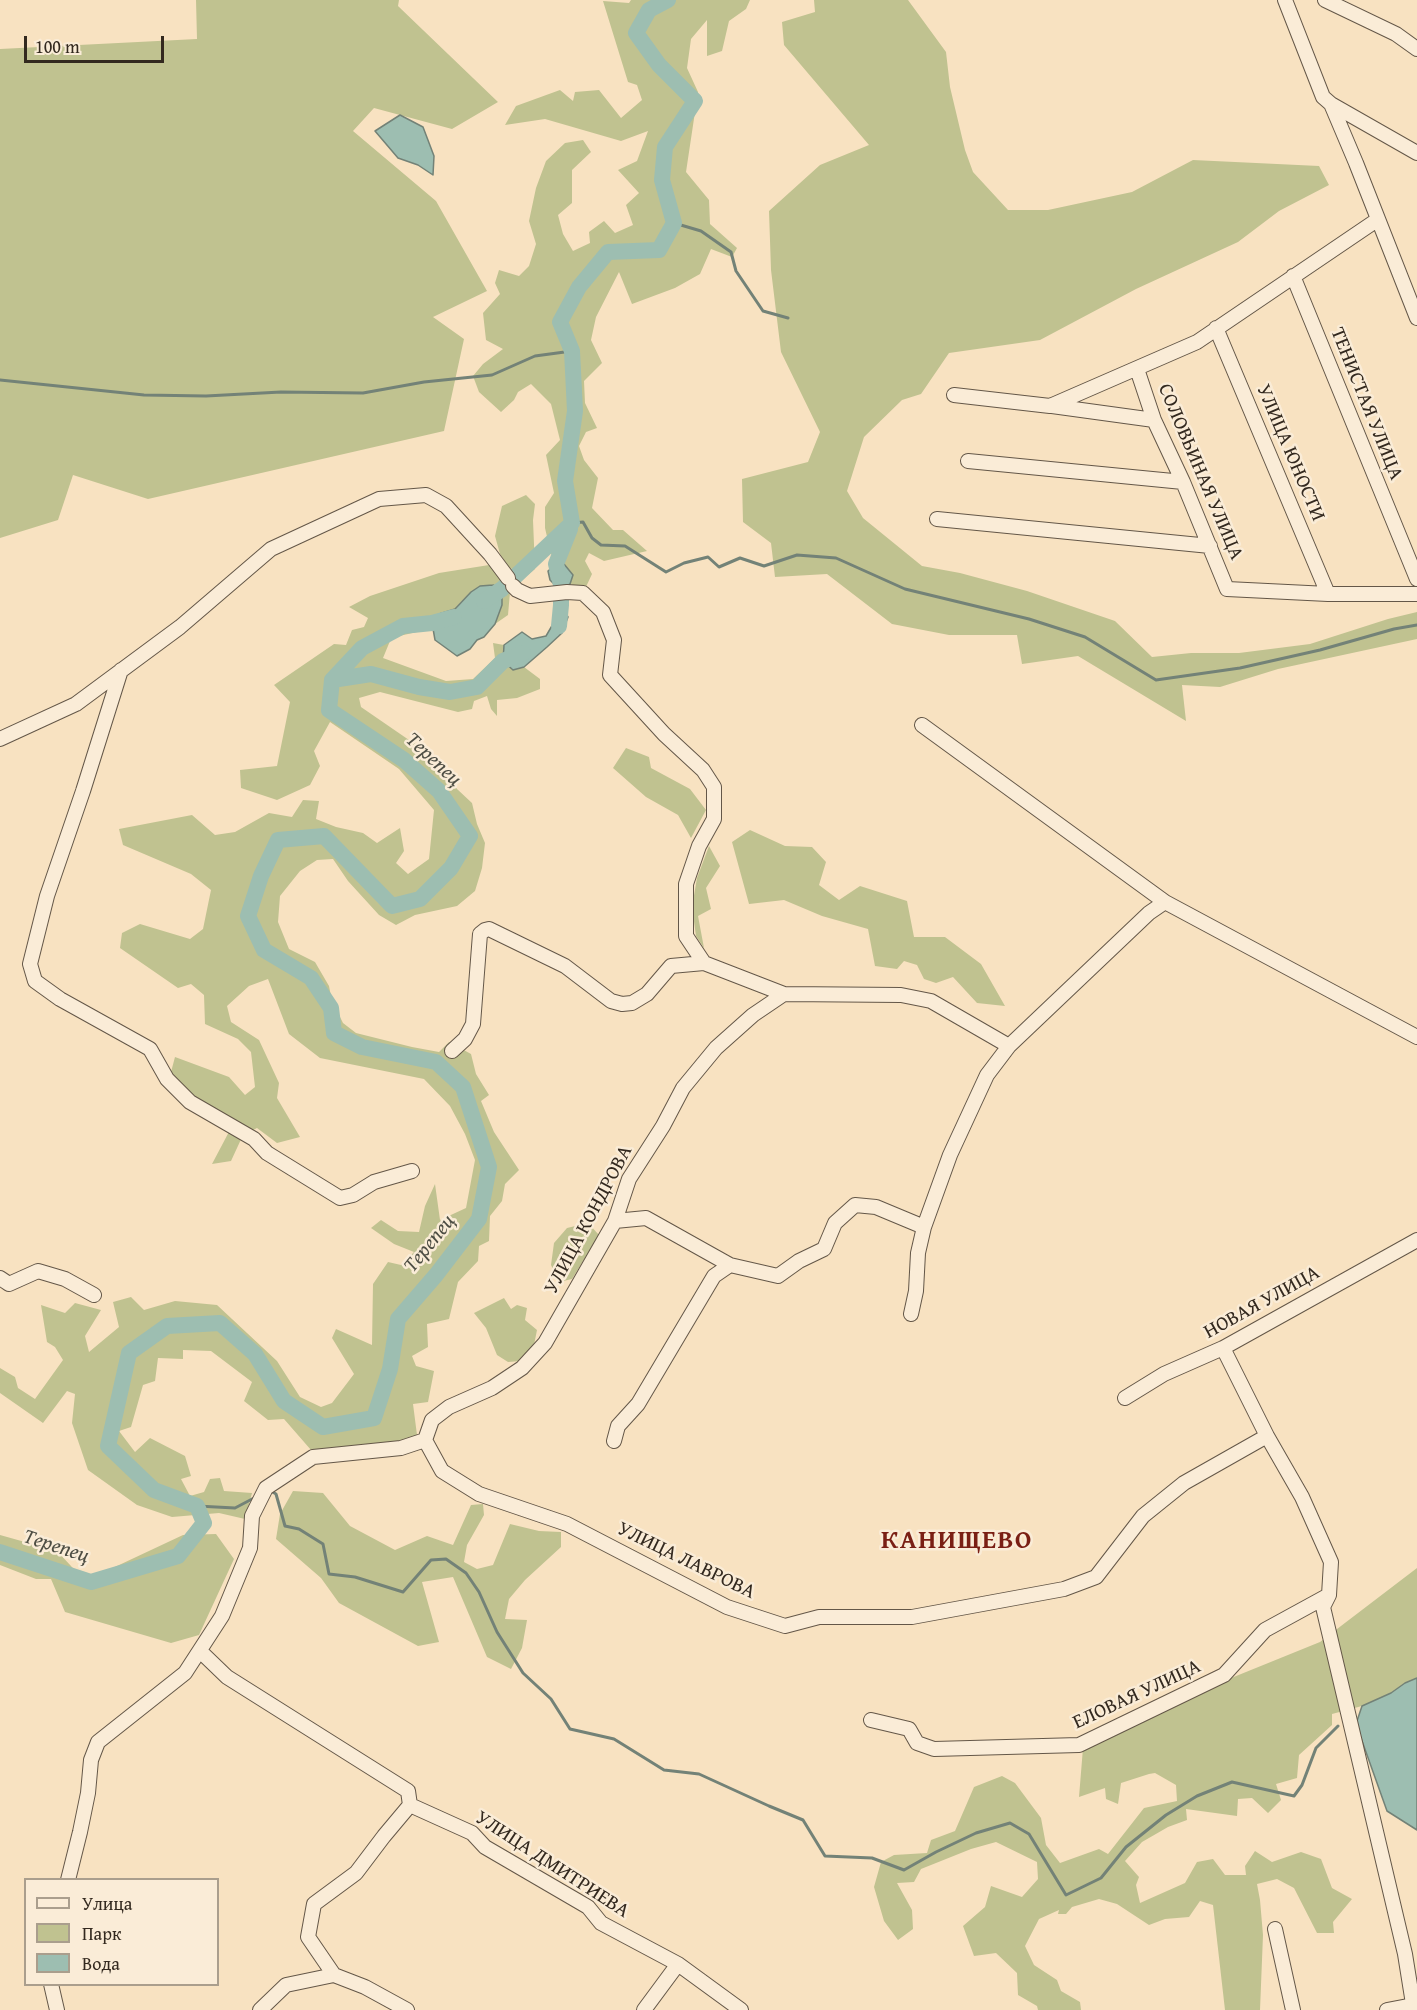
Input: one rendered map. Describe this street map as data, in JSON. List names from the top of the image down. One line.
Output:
{"streets":{"street":["ТЕНИСТАЯ УЛИЦА","УЛИЦА ЮНОСТИ","СОЛОВЬИНАЯ УЛИЦА","УЛИЦА КОНДРОВА","НОВАЯ УЛИЦА","УЛИЦА ЛАВРОВА","ЕЛОВАЯ УЛИЦА","УЛИЦА ДМИТРИЕВА"]},"crossings":[["УЛИЦА ЮНОСТИ","СОЛОВЬИНАЯ УЛИЦА"],["УЛИЦА КОНДРОВА","УЛИЦА ЛАВРОВА"]],"districts":["КАНИЩЕВО"],"water":["Терепец"],"legend":["Улица","Парк","Вода"],"scale_bar":"100 m"}
